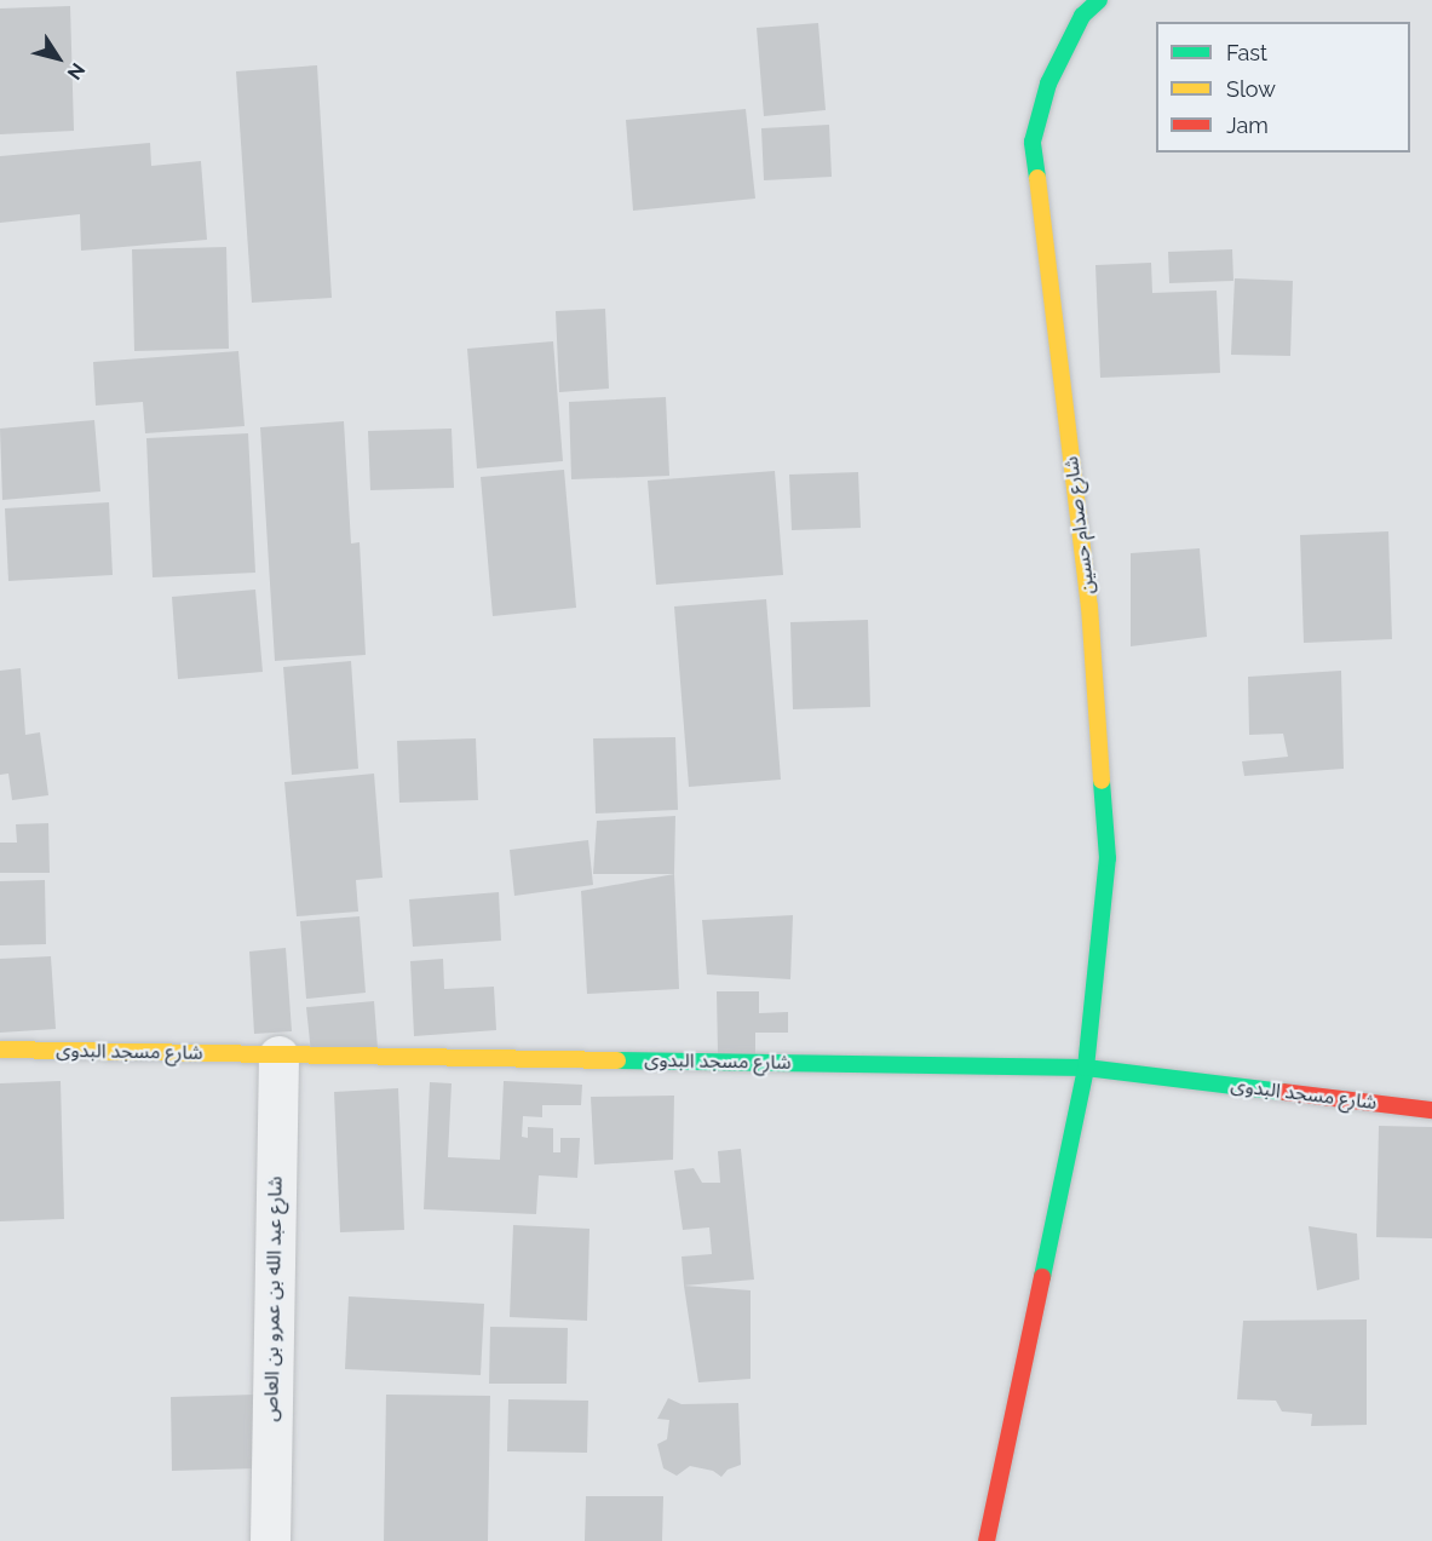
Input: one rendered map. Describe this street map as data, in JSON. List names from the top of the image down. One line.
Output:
{"streets":{"street":["شارع صدام حسين","شارع مسجد البدوى","شارع عبد الله بن عمرو بن العاص"]},"crossings":[["شارع صدام حسين","شارع مسجد البدوى"],["شارع مسجد البدوى","شارع عبد الله بن عمرو بن العاص"]],"legend":["Fast","Slow","Jam"],"north":"bottom right"}
